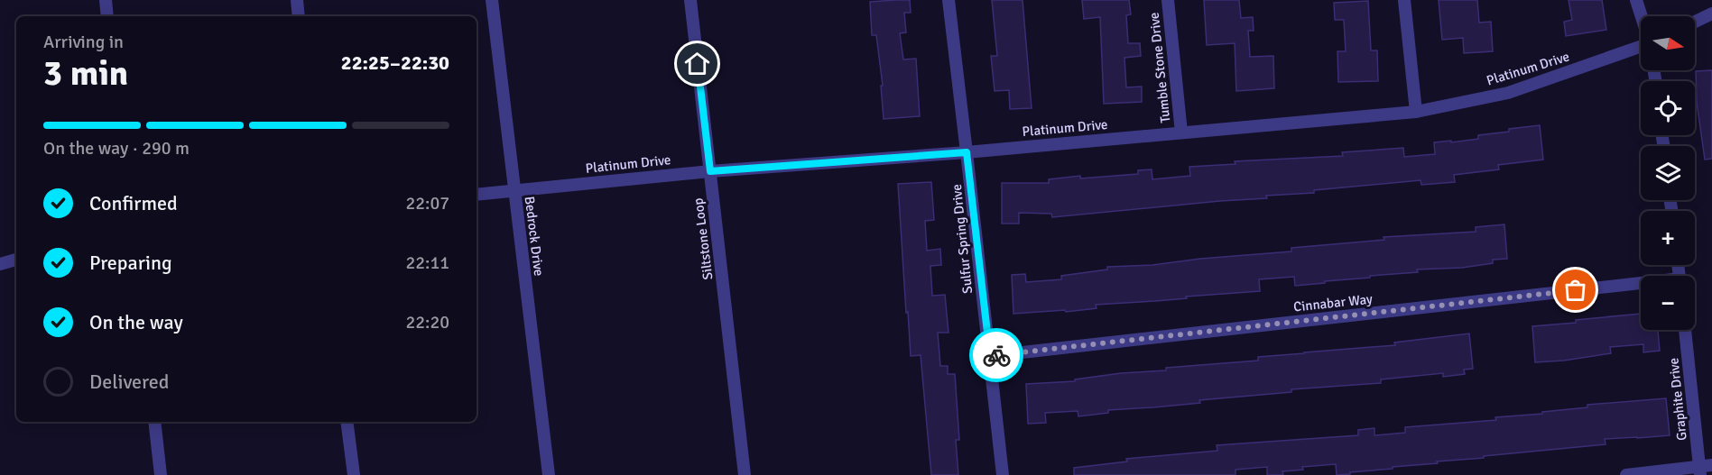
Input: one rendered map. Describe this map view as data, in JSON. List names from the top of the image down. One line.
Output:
{"streets":{"street":["Tumble Stone Drive","Platinum Drive","Bedrock Drive","Siltstone Loop","Sulfur Spring Drive","Cinnabar Way","Graphite Drive"]},"crossings":[["Tumble Stone Drive","Platinum Drive"],["Platinum Drive","Bedrock Drive"],["Platinum Drive","Siltstone Loop"],["Platinum Drive","Sulfur Spring Drive"],["Sulfur Spring Drive","Cinnabar Way"]],"north":"right","page":{"map_buttons":["+","−"],"heading":["3 min","Arriving in","22:25–22:30"],"bar":"On the way · 290 m","list":[["Confirmed","22:07"],["Preparing","22:11"],["On the way","22:20"],"Delivered"]}}
